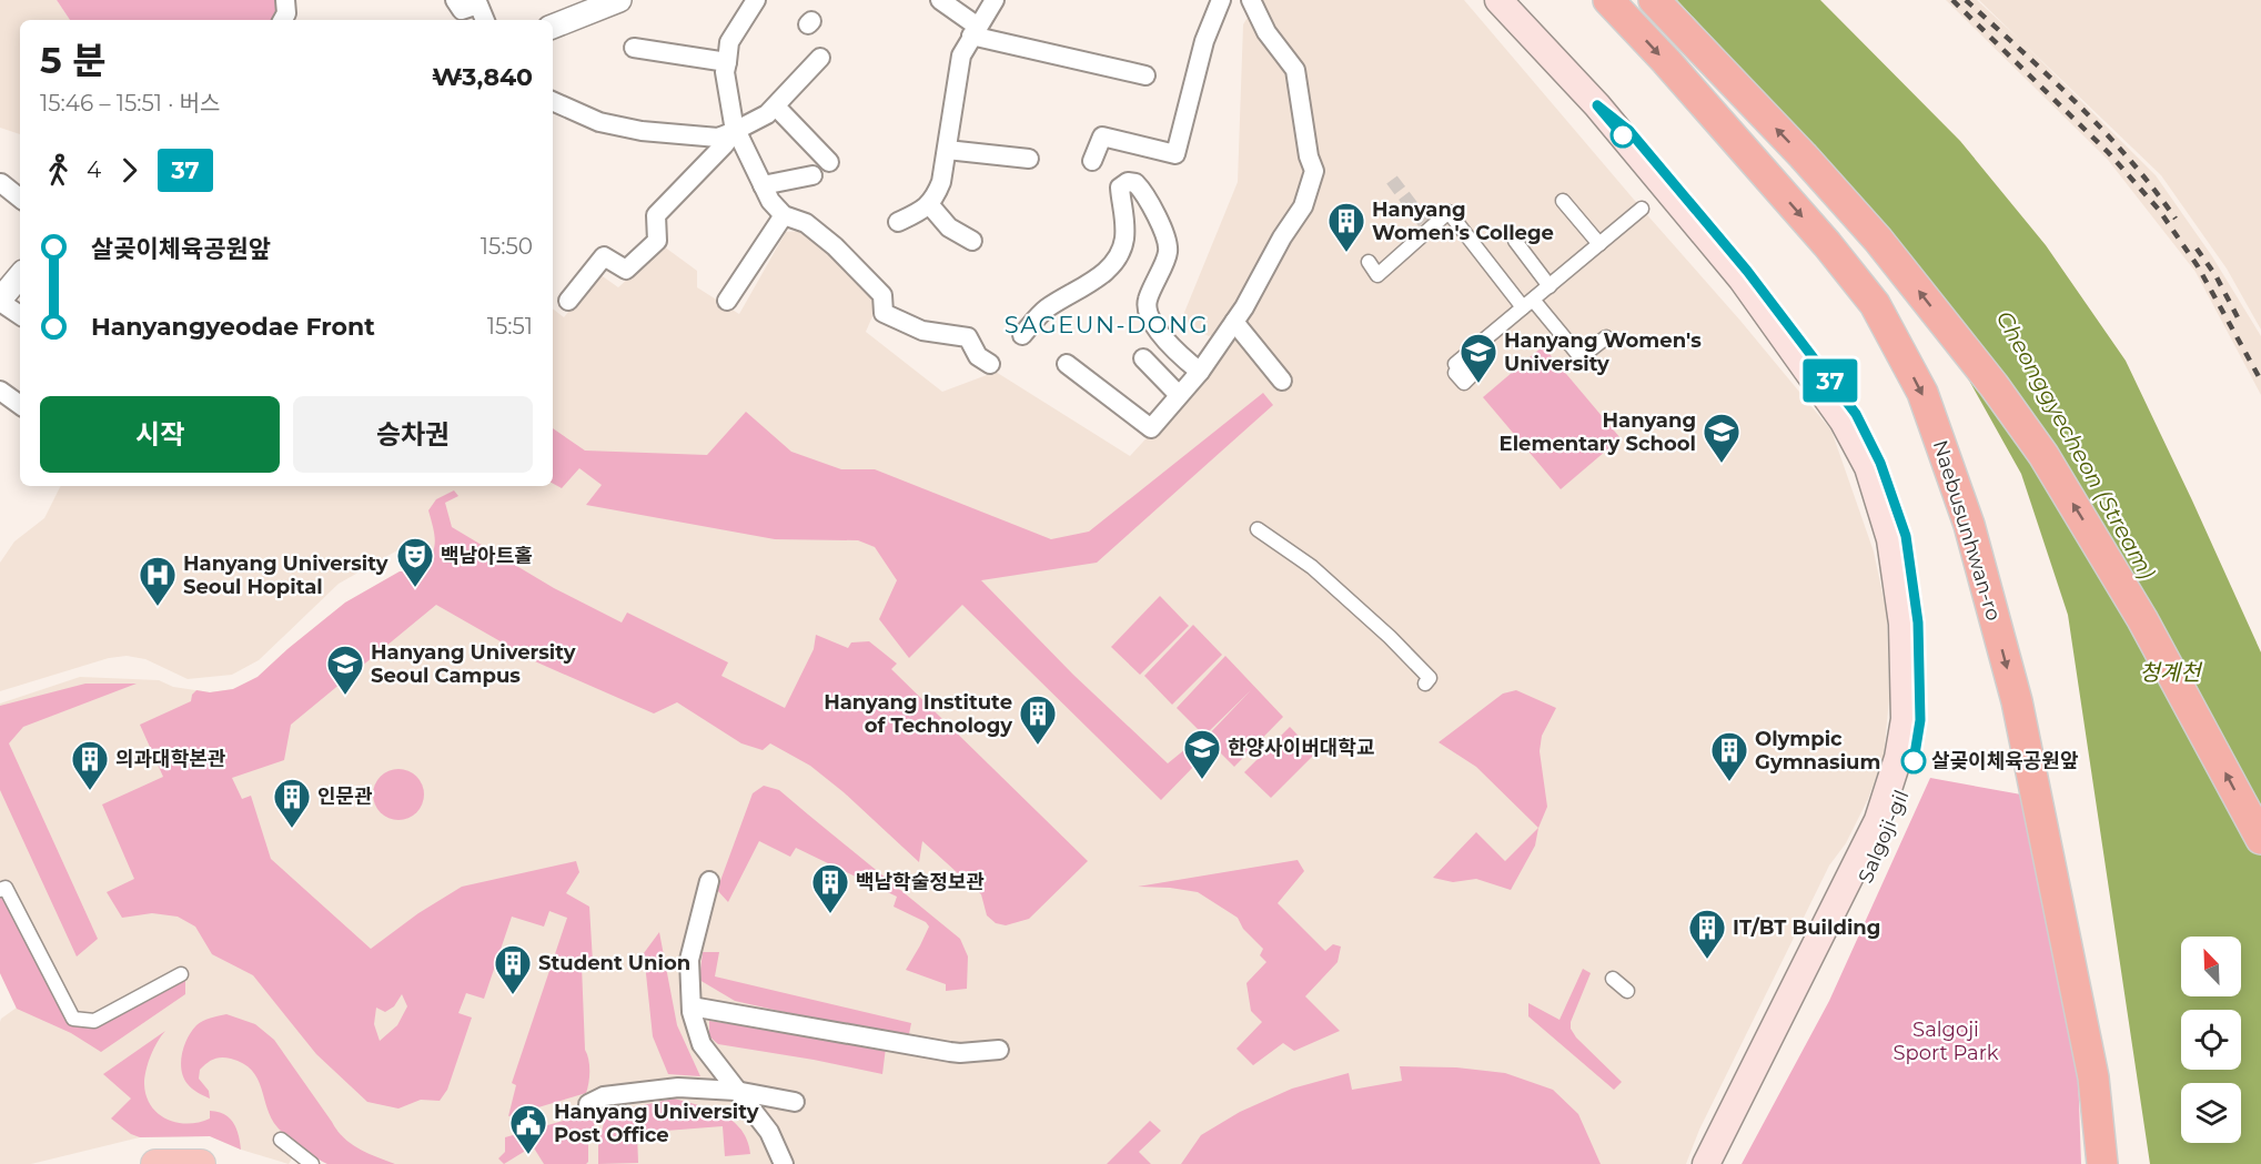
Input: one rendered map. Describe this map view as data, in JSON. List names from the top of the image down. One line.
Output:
{"streets":{"highway":["Naebusunhwan-ro"],"main road":["Salgoji-gil"]},"districts":["SAGEUN-DONG"],"water":["Cheonggyecheon (Stream)","청계천"],"parks":["Salgoji Sport Park"],"places":{"building":["Hanyang Women's College","Hanyang Institute of Technology","Olympic Gymnasium","의과대학본관","인문관","백남학술정보관","IT/BT Building","Student Union"],"school or university":["Hanyang Women's University","Hanyang Elementary School","Hanyang University Seoul Campus","한양사이버대학교"],"theatre":["백남아트홀"],"hospital":["Hanyang University Seoul Hopital"],"other":["살곶이체육공원앞"],"public building":["Hanyang University Post Office"]},"lines":["bus line 37"],"north":"top left","page":{"on_map":"37","heading":["5 분","15:46 – 15:51 · 버스","₩3,840"],"legs":["4","37"],"list":[{"name":"살곶이체육공원앞","value":"15:50"},{"name":"Hanyangyeodae Front","value":"15:51"}],"buttons":["시작","승차권"]}}
